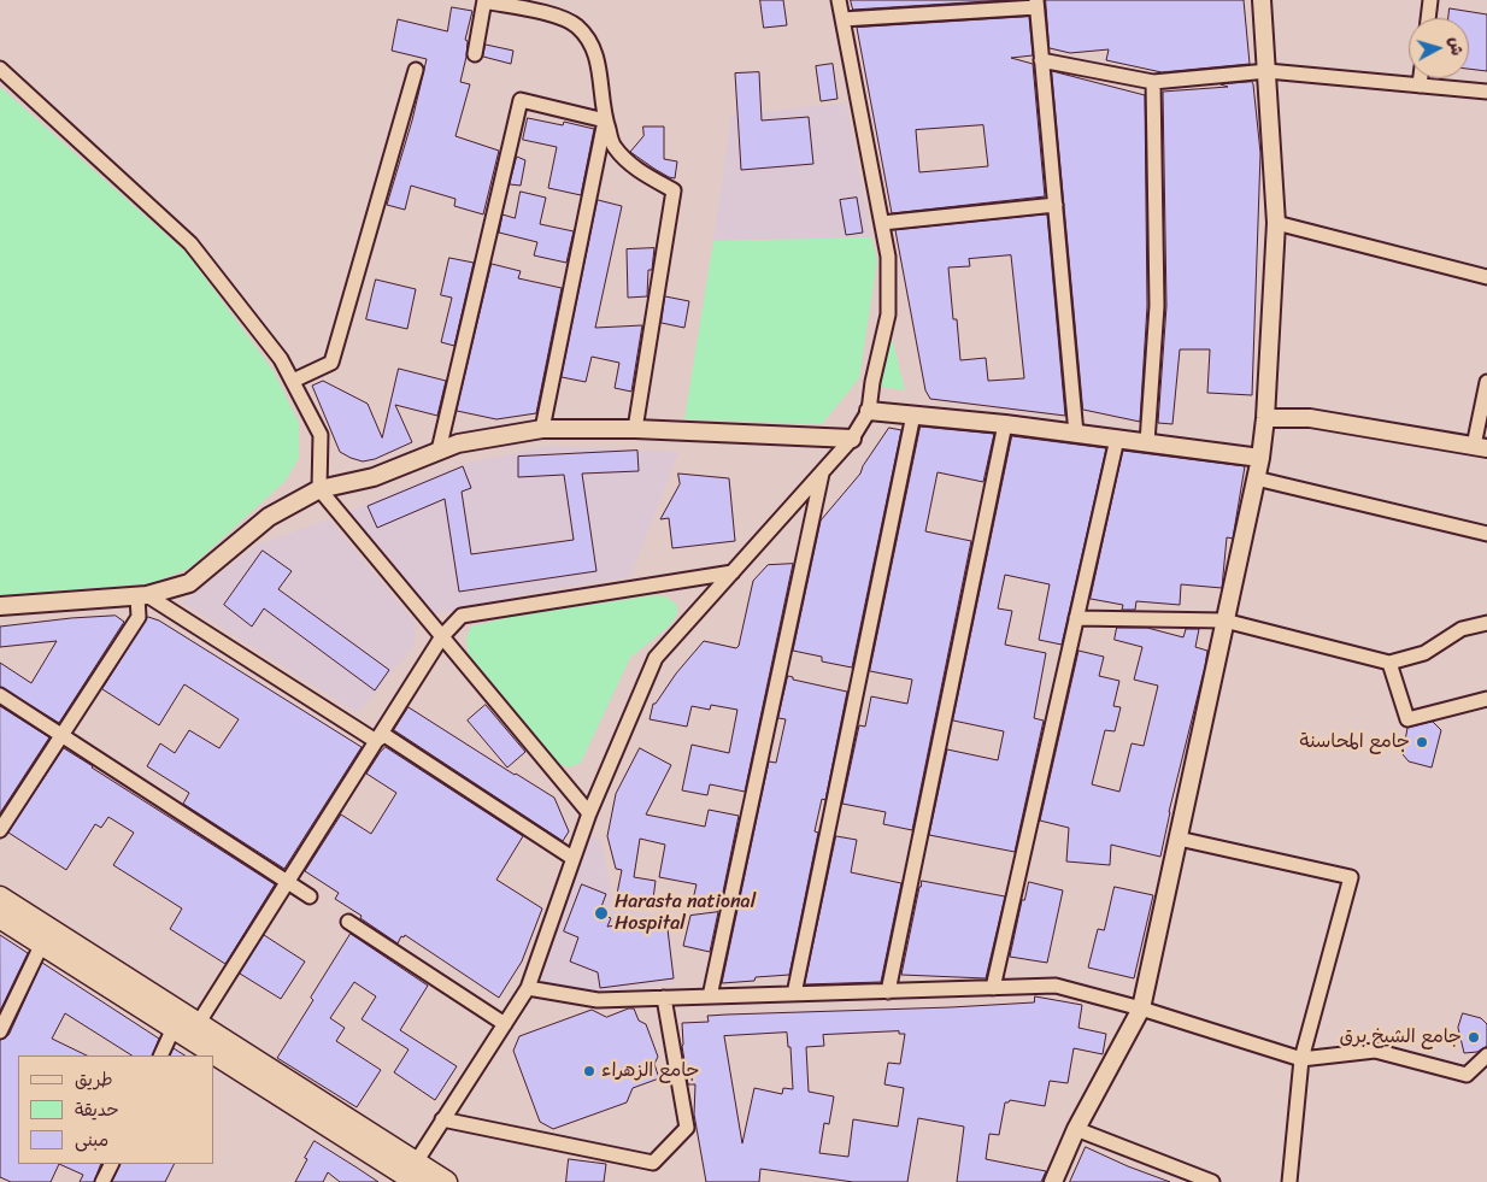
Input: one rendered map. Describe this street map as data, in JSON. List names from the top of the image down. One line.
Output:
{"places":["جامع المحاسنة","Harasta national Hospital","جامع الشيخ برق","جامع الزهراء"],"legend":["طريق","حديقة","مبنى"],"north":"right"}
